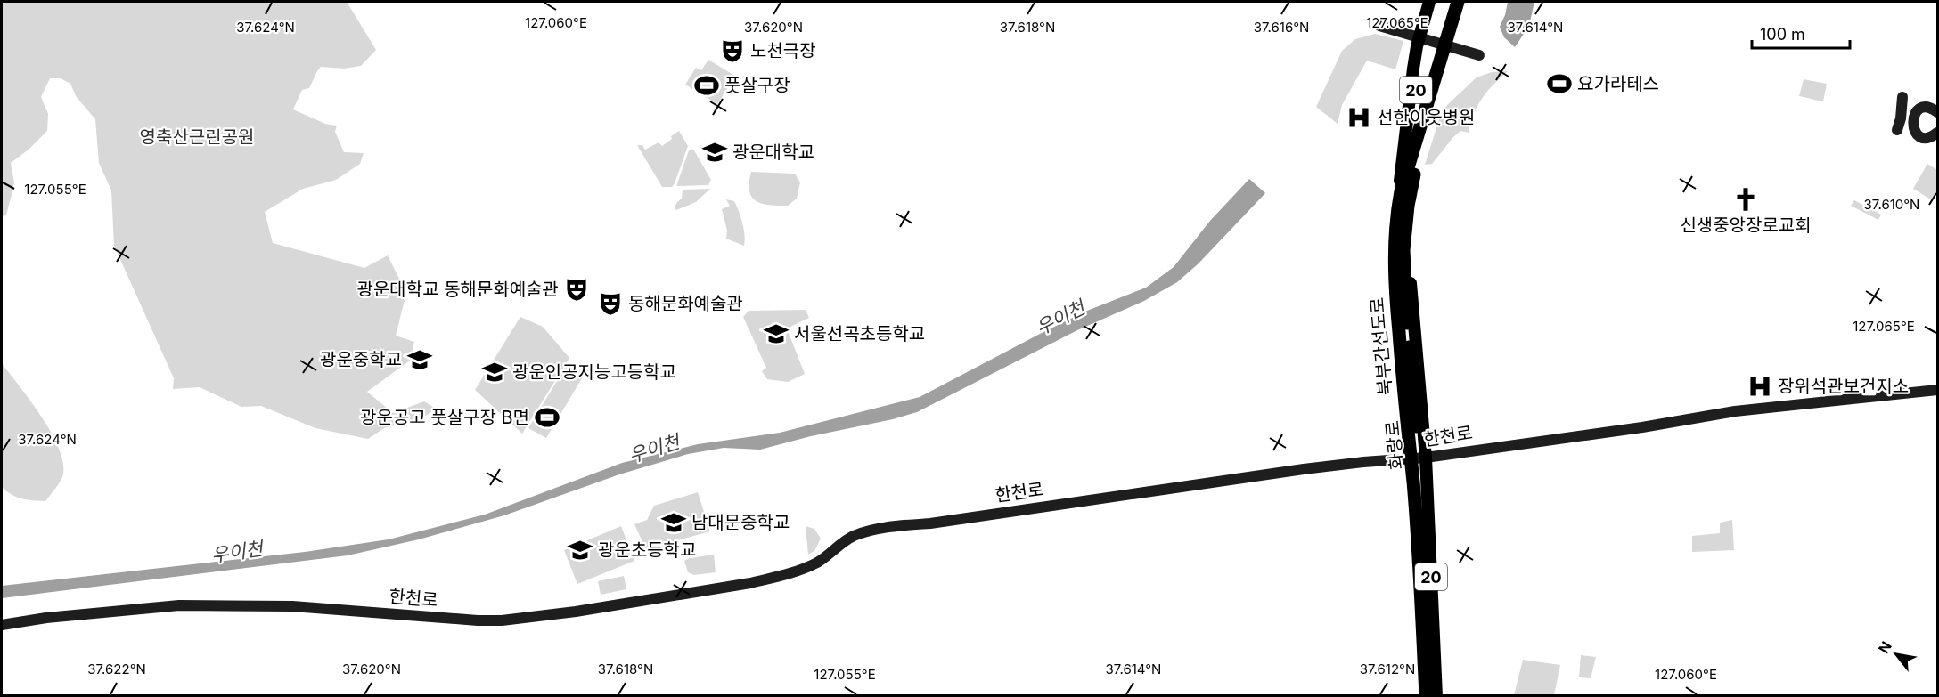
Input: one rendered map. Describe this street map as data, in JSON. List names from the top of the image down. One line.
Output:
{"streets":{"highway":["북부간선도로"],"main road":["20","한천로","화랑로"]},"crossings":[["북부간선도로","화랑로"],["한천로","화랑로"]],"water":["우이천"],"parks":["영축산근린공원"],"places":{"theatre":["노천극장","광운대학교 동해문화예술관","동해문화예술관"],"sports":["요가라테스","풋살구장","광운공고 풋살구장 B면"],"hospital":["선한이웃병원","장위석관보건지소"],"school or university":["광운대학교","서울선곡초등학교","광운중학교","광운인공지능고등학교","남대문중학교","광운초등학교"],"church":["신생중앙장로교회"]},"scale_bar":"100 m","north":"top left","coordinates":["127.060°E","127.065°E","37.616°N","37.624°N","37.620°N","37.618°N","37.614°N","127.055°E","37.610°N","37.622°N","37.612°N"]}
